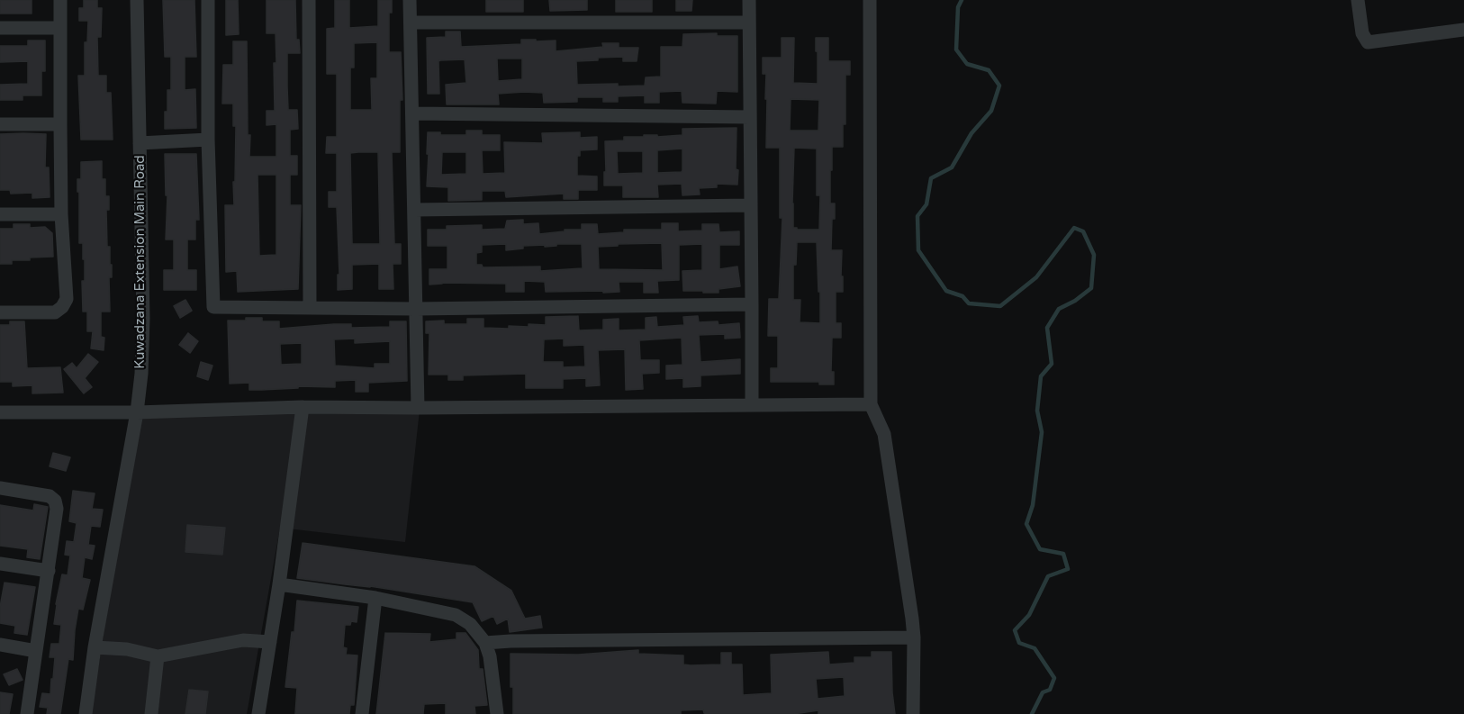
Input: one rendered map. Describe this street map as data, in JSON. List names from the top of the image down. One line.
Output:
{"streets":{"street":["Kuwadzana Extension Main Road"]}}
